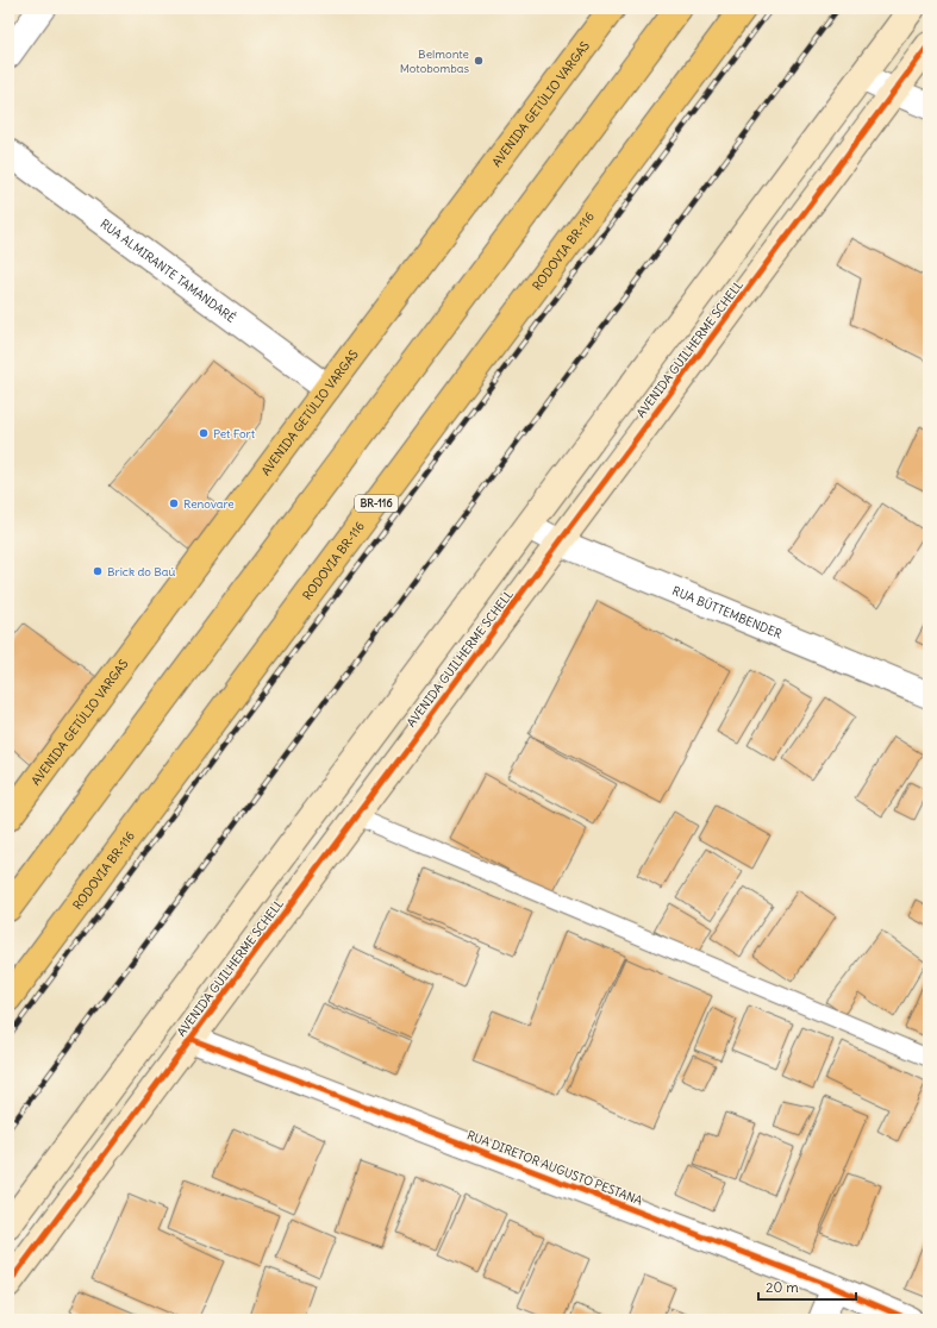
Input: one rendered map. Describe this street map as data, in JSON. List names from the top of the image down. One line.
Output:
{"streets":{"main road":["AVENIDA GETÚLIO VARGAS","RODOVIA BR-116","AVENIDA GUILHERME SCHELL","BR-116"],"street":["RUA ALMIRANTE TAMANDARÉ","RUA BÜTTEMBENDER","RUA DIRETOR AUGUSTO PESTANA"]},"crossings":[["AVENIDA GETÚLIO VARGAS","RUA ALMIRANTE TAMANDARÉ"],["AVENIDA GUILHERME SCHELL","RUA BÜTTEMBENDER"],["AVENIDA GUILHERME SCHELL","RUA DIRETOR AUGUSTO PESTANA"]],"places":["Belmonte Motobombas","Pet Fort","Renovare","Brick do Baú"],"scale_bar":"20 m"}
